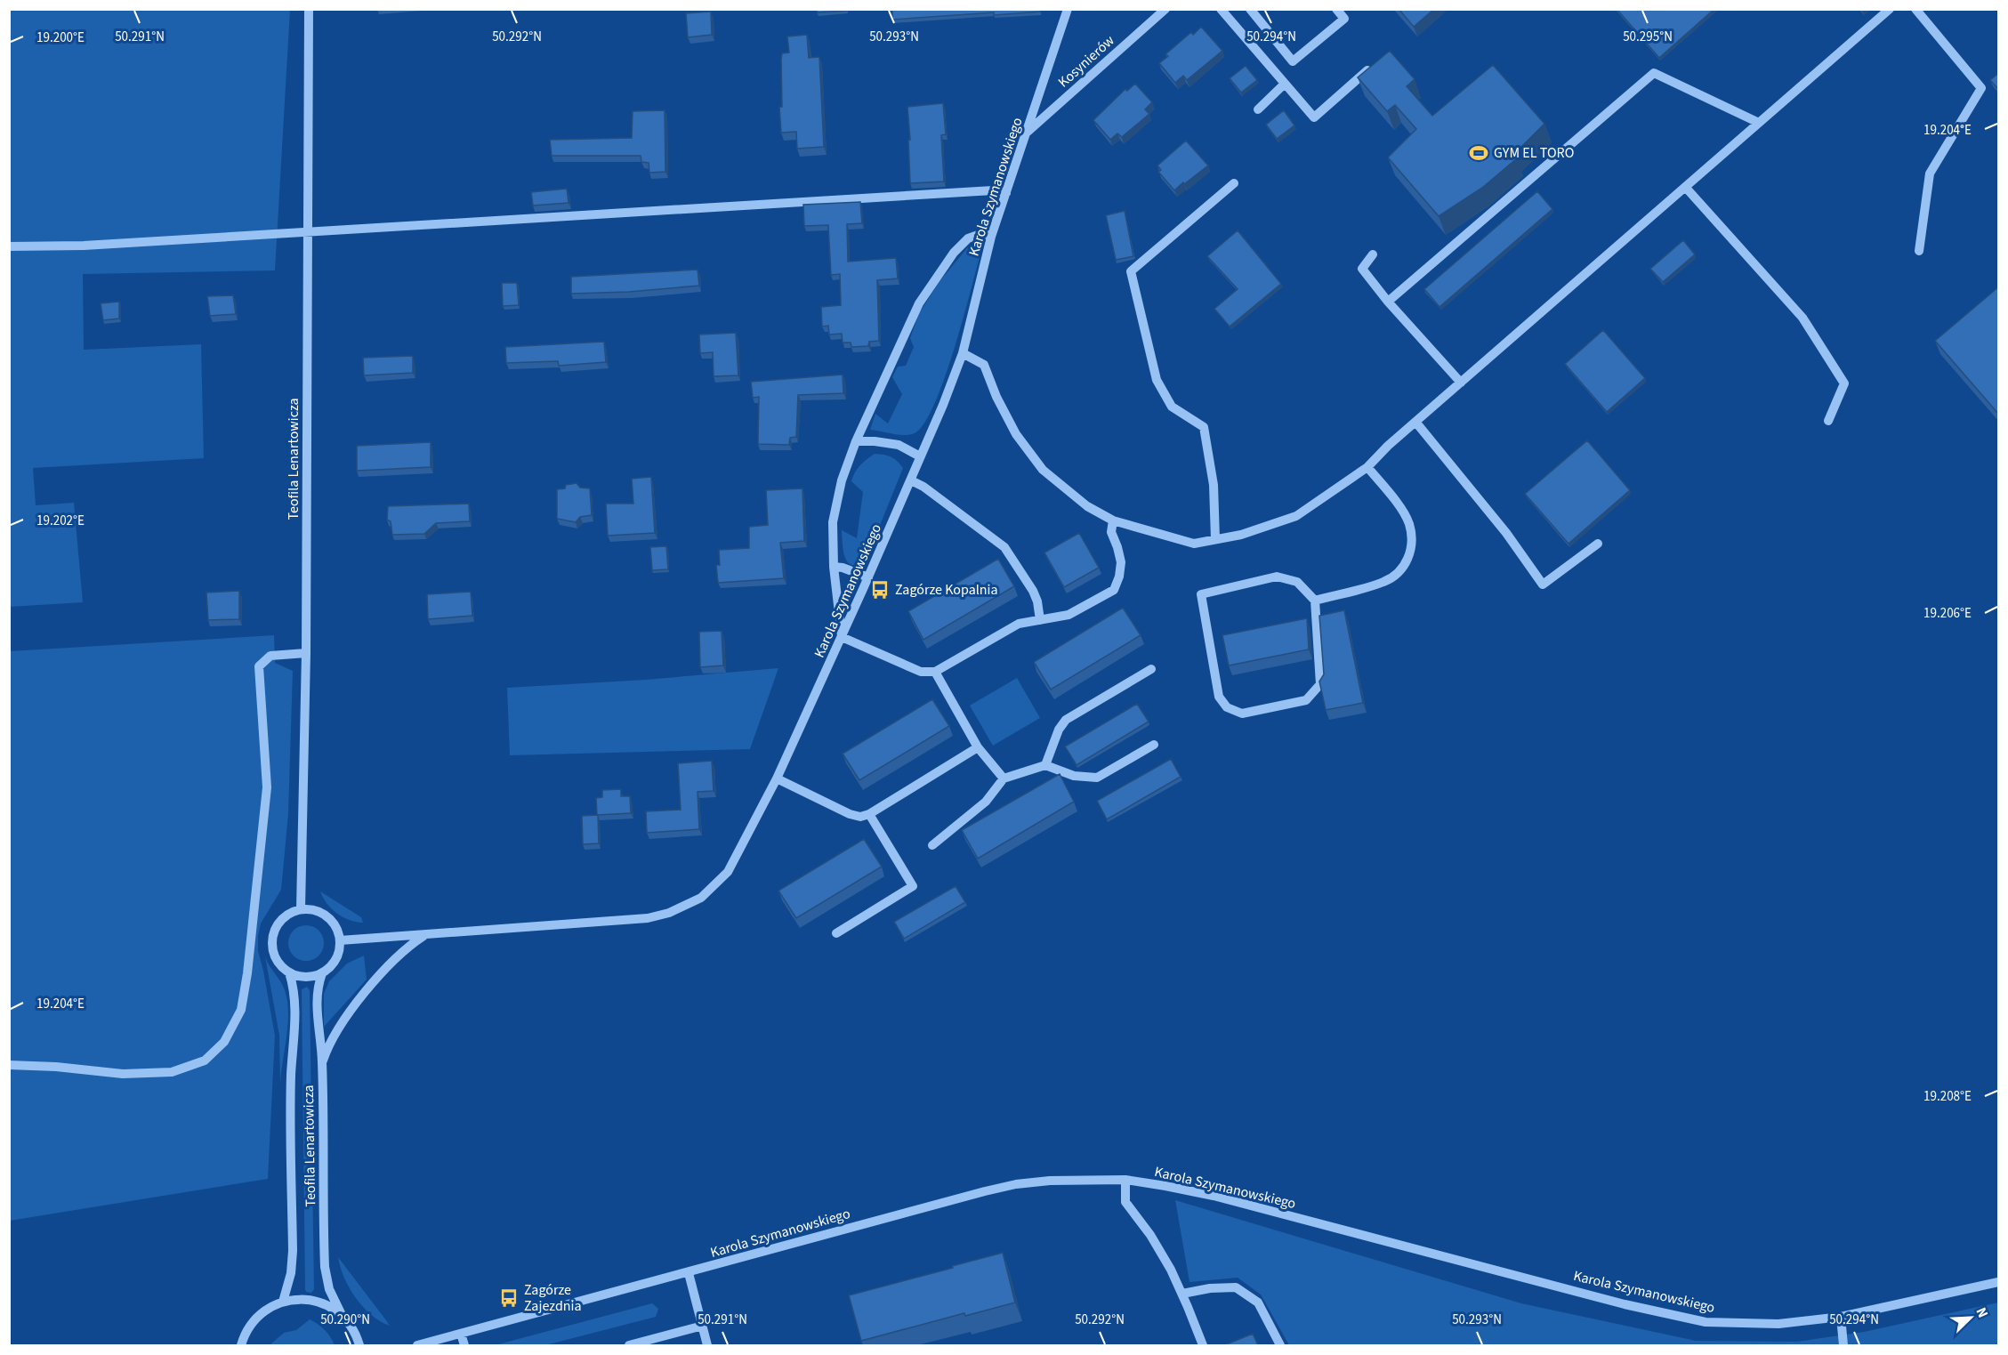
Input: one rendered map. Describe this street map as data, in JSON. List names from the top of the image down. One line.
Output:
{"streets":{"street":["Kosynierów","Karola Szymanowskiego","Teofila Lenartowicza"]},"crossings":[["Kosynierów","Karola Szymanowskiego"],["Karola Szymanowskiego","Teofila Lenartowicza"]],"places":{"sports":["GYM EL TORO"],"bus stop":["Zagórze Kopalnia","Zagórze Zajezdnia"]},"north":"top right","coordinates":["50.291°N","50.292°N","50.293°N","50.294°N","50.295°N","19.200°E","19.204°E","19.202°E","19.206°E","19.208°E","50.290°N"]}
